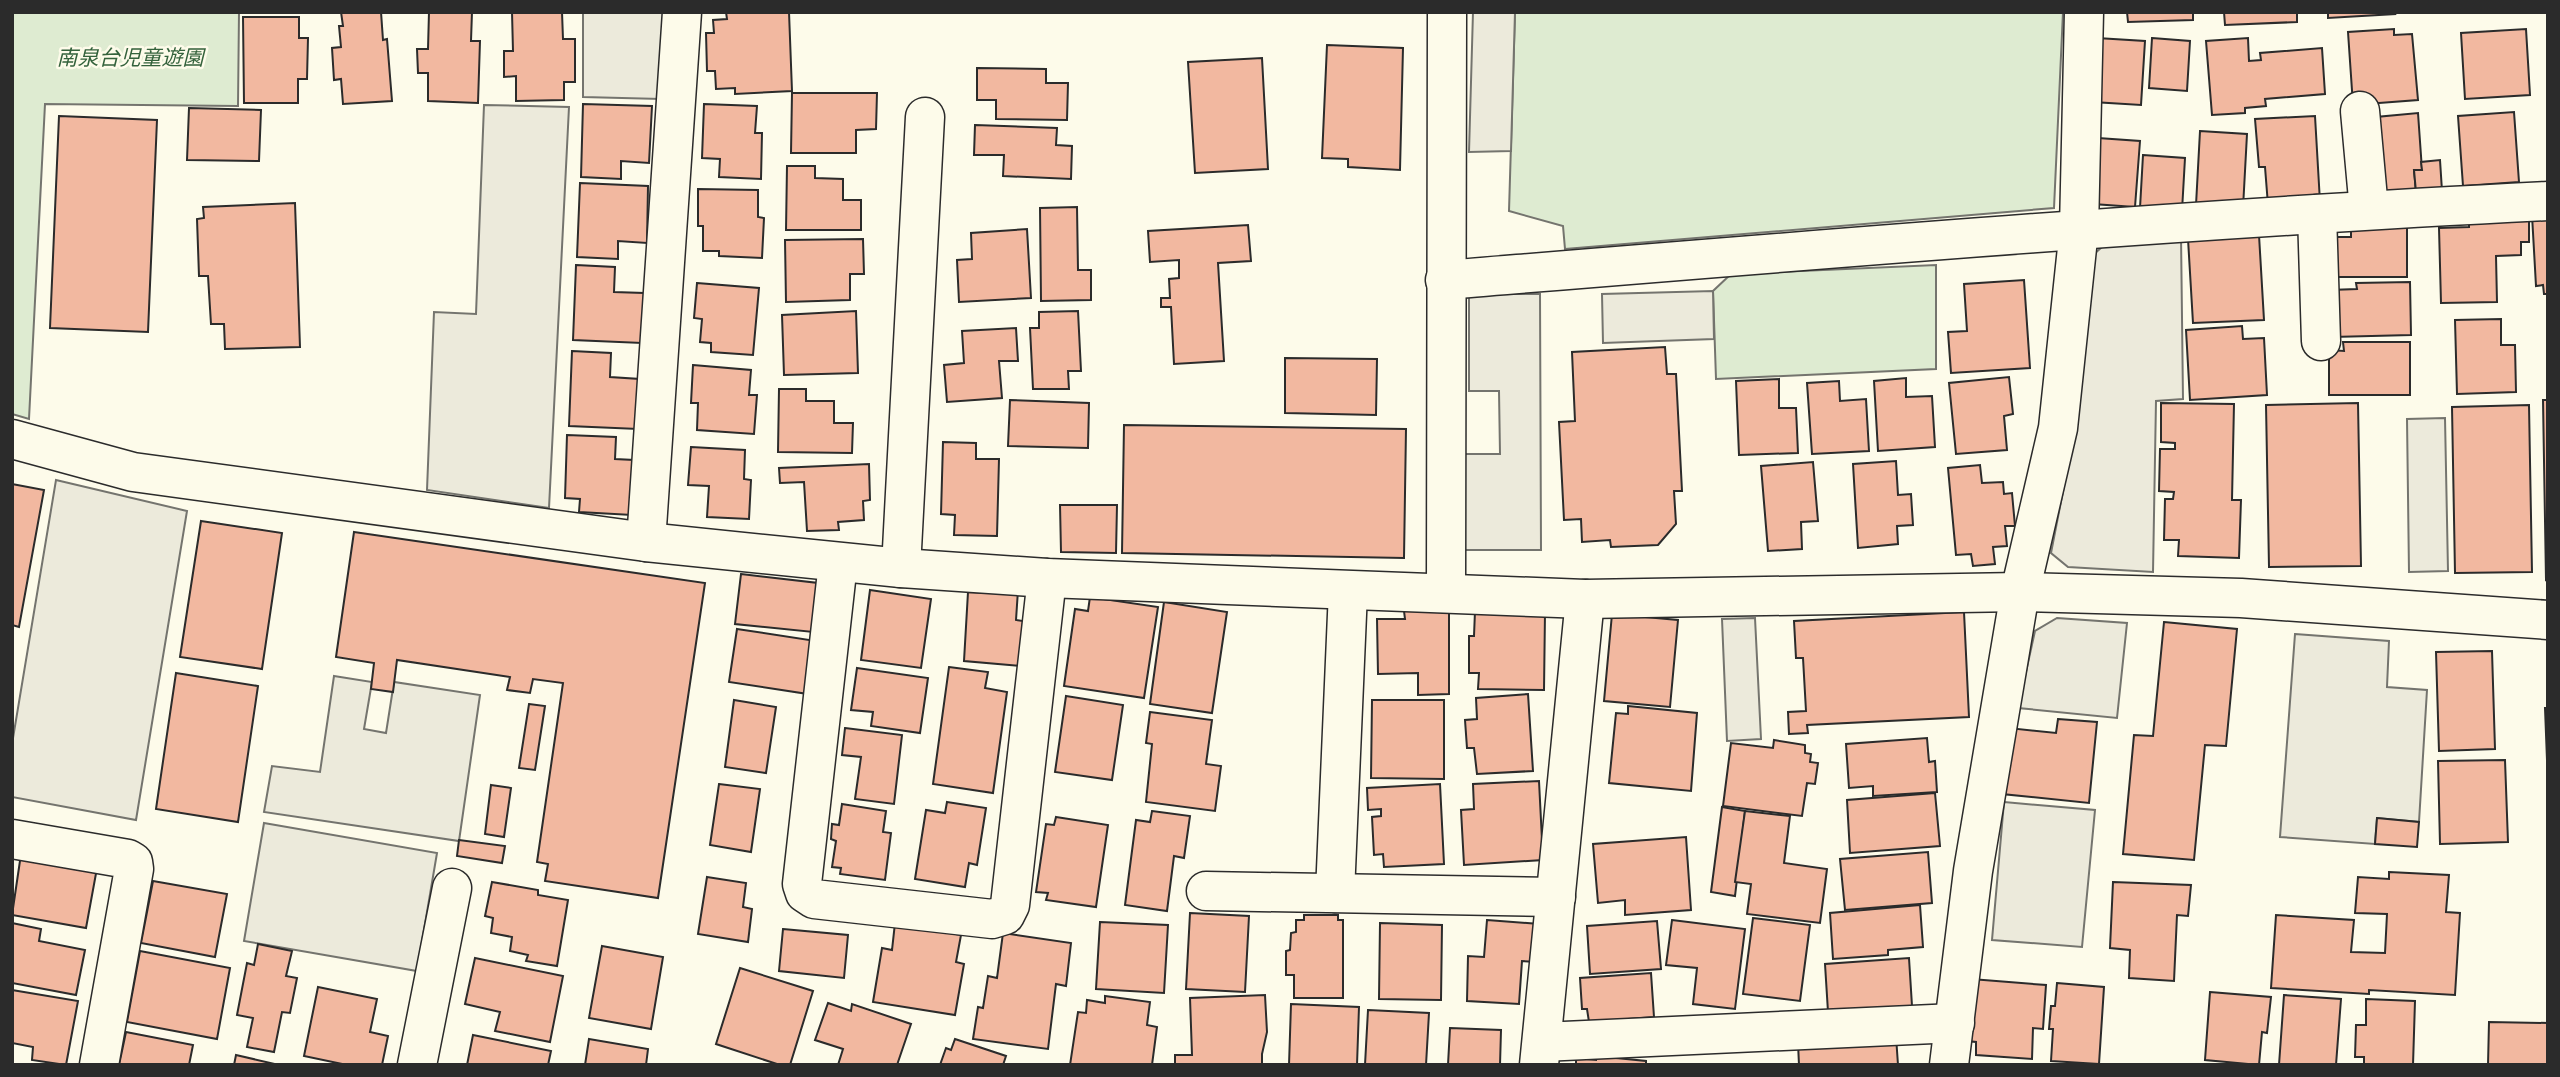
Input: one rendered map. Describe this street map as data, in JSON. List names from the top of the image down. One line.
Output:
{"parks":["南泉台児童遊園"]}
